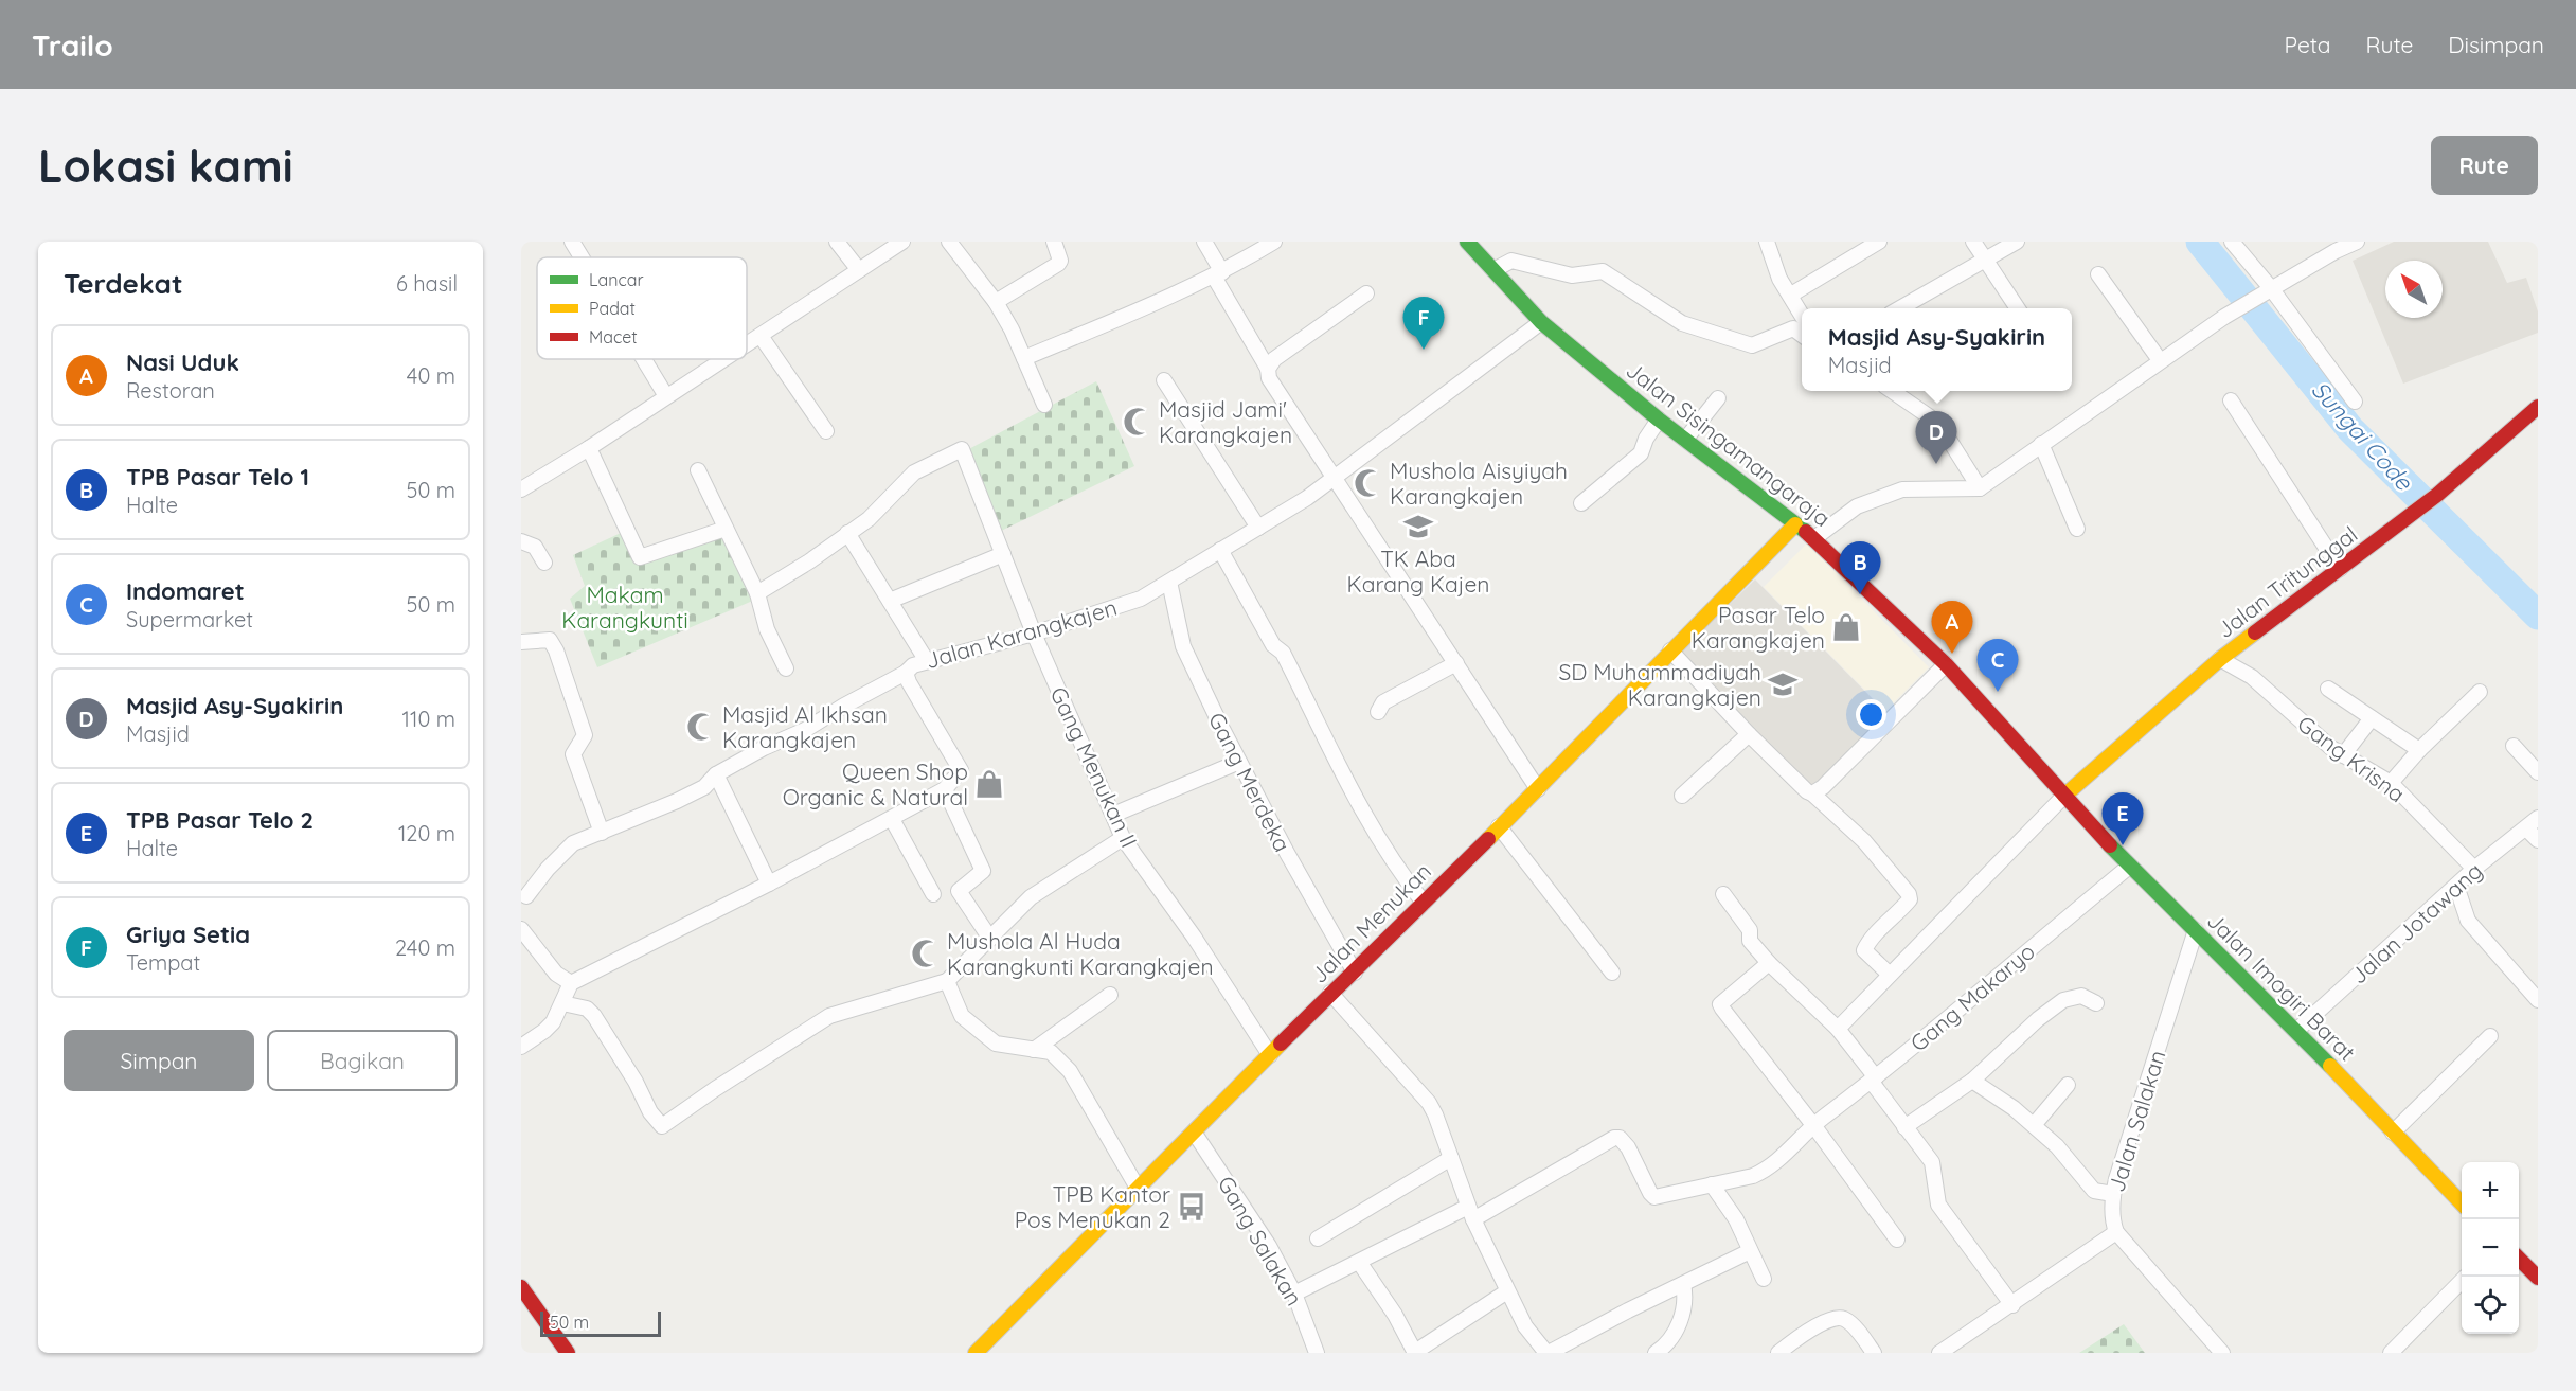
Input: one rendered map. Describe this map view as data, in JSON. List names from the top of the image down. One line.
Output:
{"streets":{"main road":["Jalan Sisingamangaraja","Jalan Tritunggal","Jalan Menukan","Jalan Imogiri Barat"],"street":["Jalan Karangkajen","Gang Krisna","Gang Menukan II","Gang Merdeka","Jalan Jotawang","Gang Makaryo","Jalan Salakan","Gang Salakan"]},"crossings":[["Jalan Sisingamangaraja","Jalan Tritunggal"],["Jalan Sisingamangaraja","Jalan Karangkajen"],["Jalan Sisingamangaraja","Jalan Menukan"],["Jalan Sisingamangaraja","Jalan Imogiri Barat"],["Jalan Tritunggal","Gang Krisna"],["Jalan Tritunggal","Jalan Imogiri Barat"],["Jalan Karangkajen","Gang Menukan II"],["Jalan Karangkajen","Gang Merdeka"],["Gang Krisna","Jalan Jotawang"],["Gang Menukan II","Jalan Menukan"],["Gang Merdeka","Jalan Menukan"],["Jalan Menukan","Gang Salakan"],["Jalan Jotawang","Jalan Imogiri Barat"],["Jalan Imogiri Barat","Gang Makaryo"],["Jalan Imogiri Barat","Jalan Salakan"]],"water":["Sungai Code"],"parks":["Makam Karangkunti"],"places":{"mosque":["Masjid Jami' Karangkajen","Mushola Aisyiyah Karangkajen","Masjid Al Ikhsan Karangkajen","Mushola Al Huda Karangkunti Karangkajen"],"school or university":["TK Aba Karang Kajen","SD Muhammadiyah Karangkajen"],"shop":["Pasar Telo Karangkajen","Queen Shop Organic & Natural"],"bus stop":["TPB Kantor Pos Menukan 2"]},"legend":["Lancar","Padat","Macet"],"scale_bar":"50 m","north":"top left","page":{"header":"Trailo","nav":["Peta","Rute","Disimpan"],"buttons":["Rute",["Simpan","Bagikan"]],"title":"Lokasi kami","heading":["Terdekat","6 hasil"],"pins":["F","D","B","A","C","E"],"popup":["Masjid Asy-Syakirin","Masjid"],"list":[{"mark":"A","name":"Nasi Uduk","note":"Restoran","value":"40 m"},{"mark":"B","name":"TPB Pasar Telo 1","note":"Halte","value":"50 m"},{"mark":"C","name":"Indomaret","note":"Supermarket","value":"50 m"},{"mark":"D","name":"Masjid Asy-Syakirin","note":"Masjid","value":"110 m"},{"mark":"E","name":"TPB Pasar Telo 2","note":"Halte","value":"120 m"},{"mark":"F","name":"Griya Setia","note":"Tempat","value":"240 m"}],"map_buttons":["+","−"],"scale":"50 m"}}
